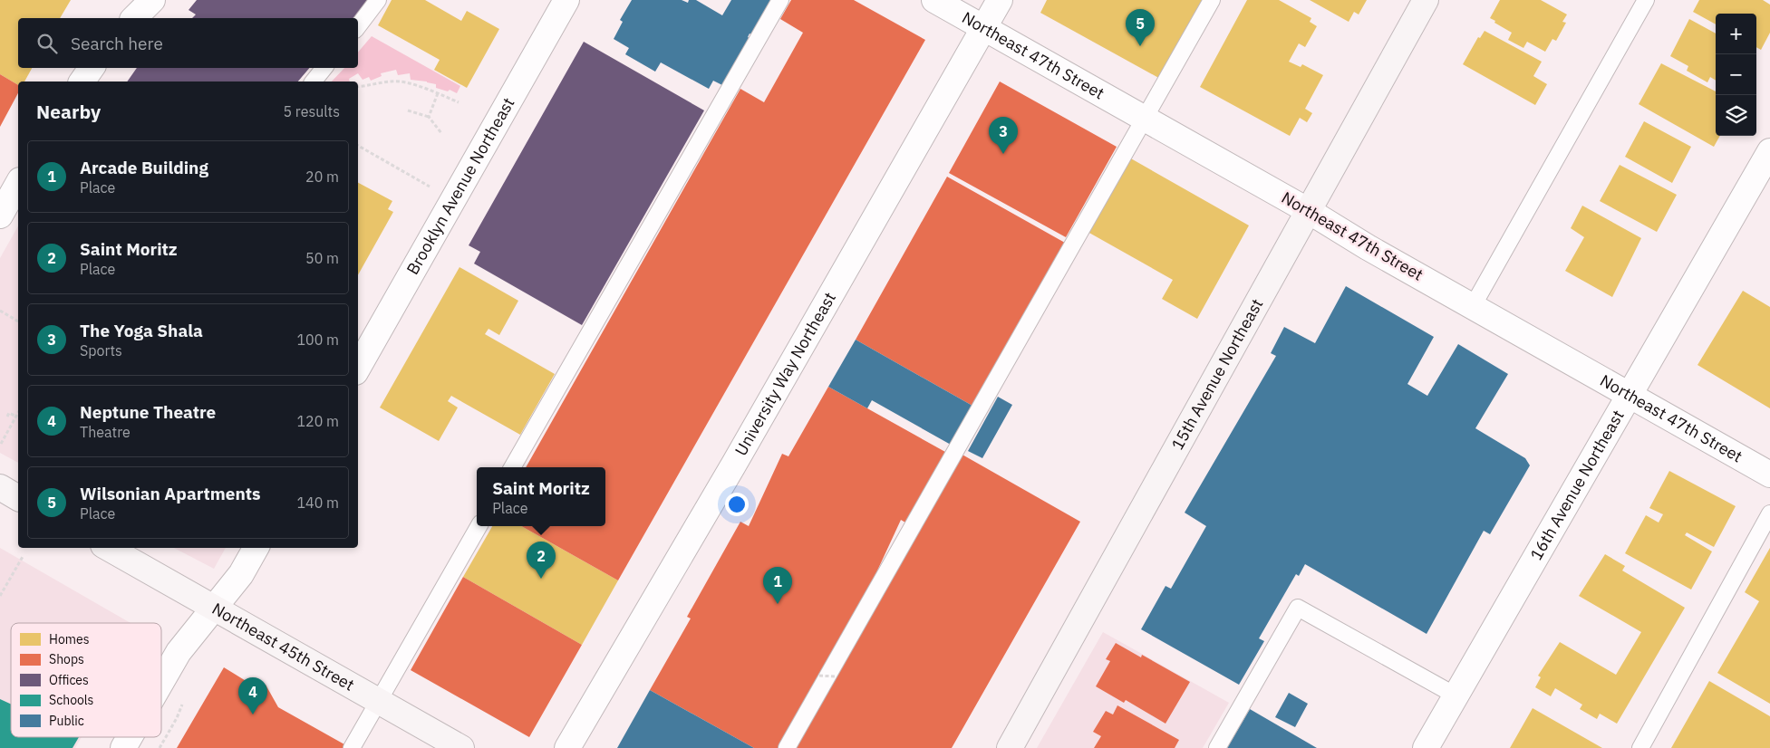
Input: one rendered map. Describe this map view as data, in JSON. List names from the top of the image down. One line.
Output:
{"streets":{"main road":["15th Avenue Northeast","Northeast 45th Street"],"street":["Northeast 47th Street","Brooklyn Avenue Northeast","University Way Northeast","16th Avenue Northeast"]},"crossings":[["Northeast 47th Street","15th Avenue Northeast"],["Northeast 47th Street","University Way Northeast"],["Northeast 47th Street","16th Avenue Northeast"]],"legend":["Homes","Shops","Offices","Schools","Public"],"page":{"pins":["5","3","2","1","4"],"map_buttons":["+","−"],"search":"Search here","heading":["Nearby","5 results"],"list":[{"mark":"1","name":"Arcade Building","note":"Place","value":"20 m"},{"mark":"2","name":"Saint Moritz","note":"Place","value":"50 m"},{"mark":"3","name":"The Yoga Shala","note":"Sports","value":"100 m"},{"mark":"4","name":"Neptune Theatre","note":"Theatre","value":"120 m"},{"mark":"5","name":"Wilsonian Apartments","note":"Place","value":"140 m"}],"popup":["Saint Moritz","Place"]}}
